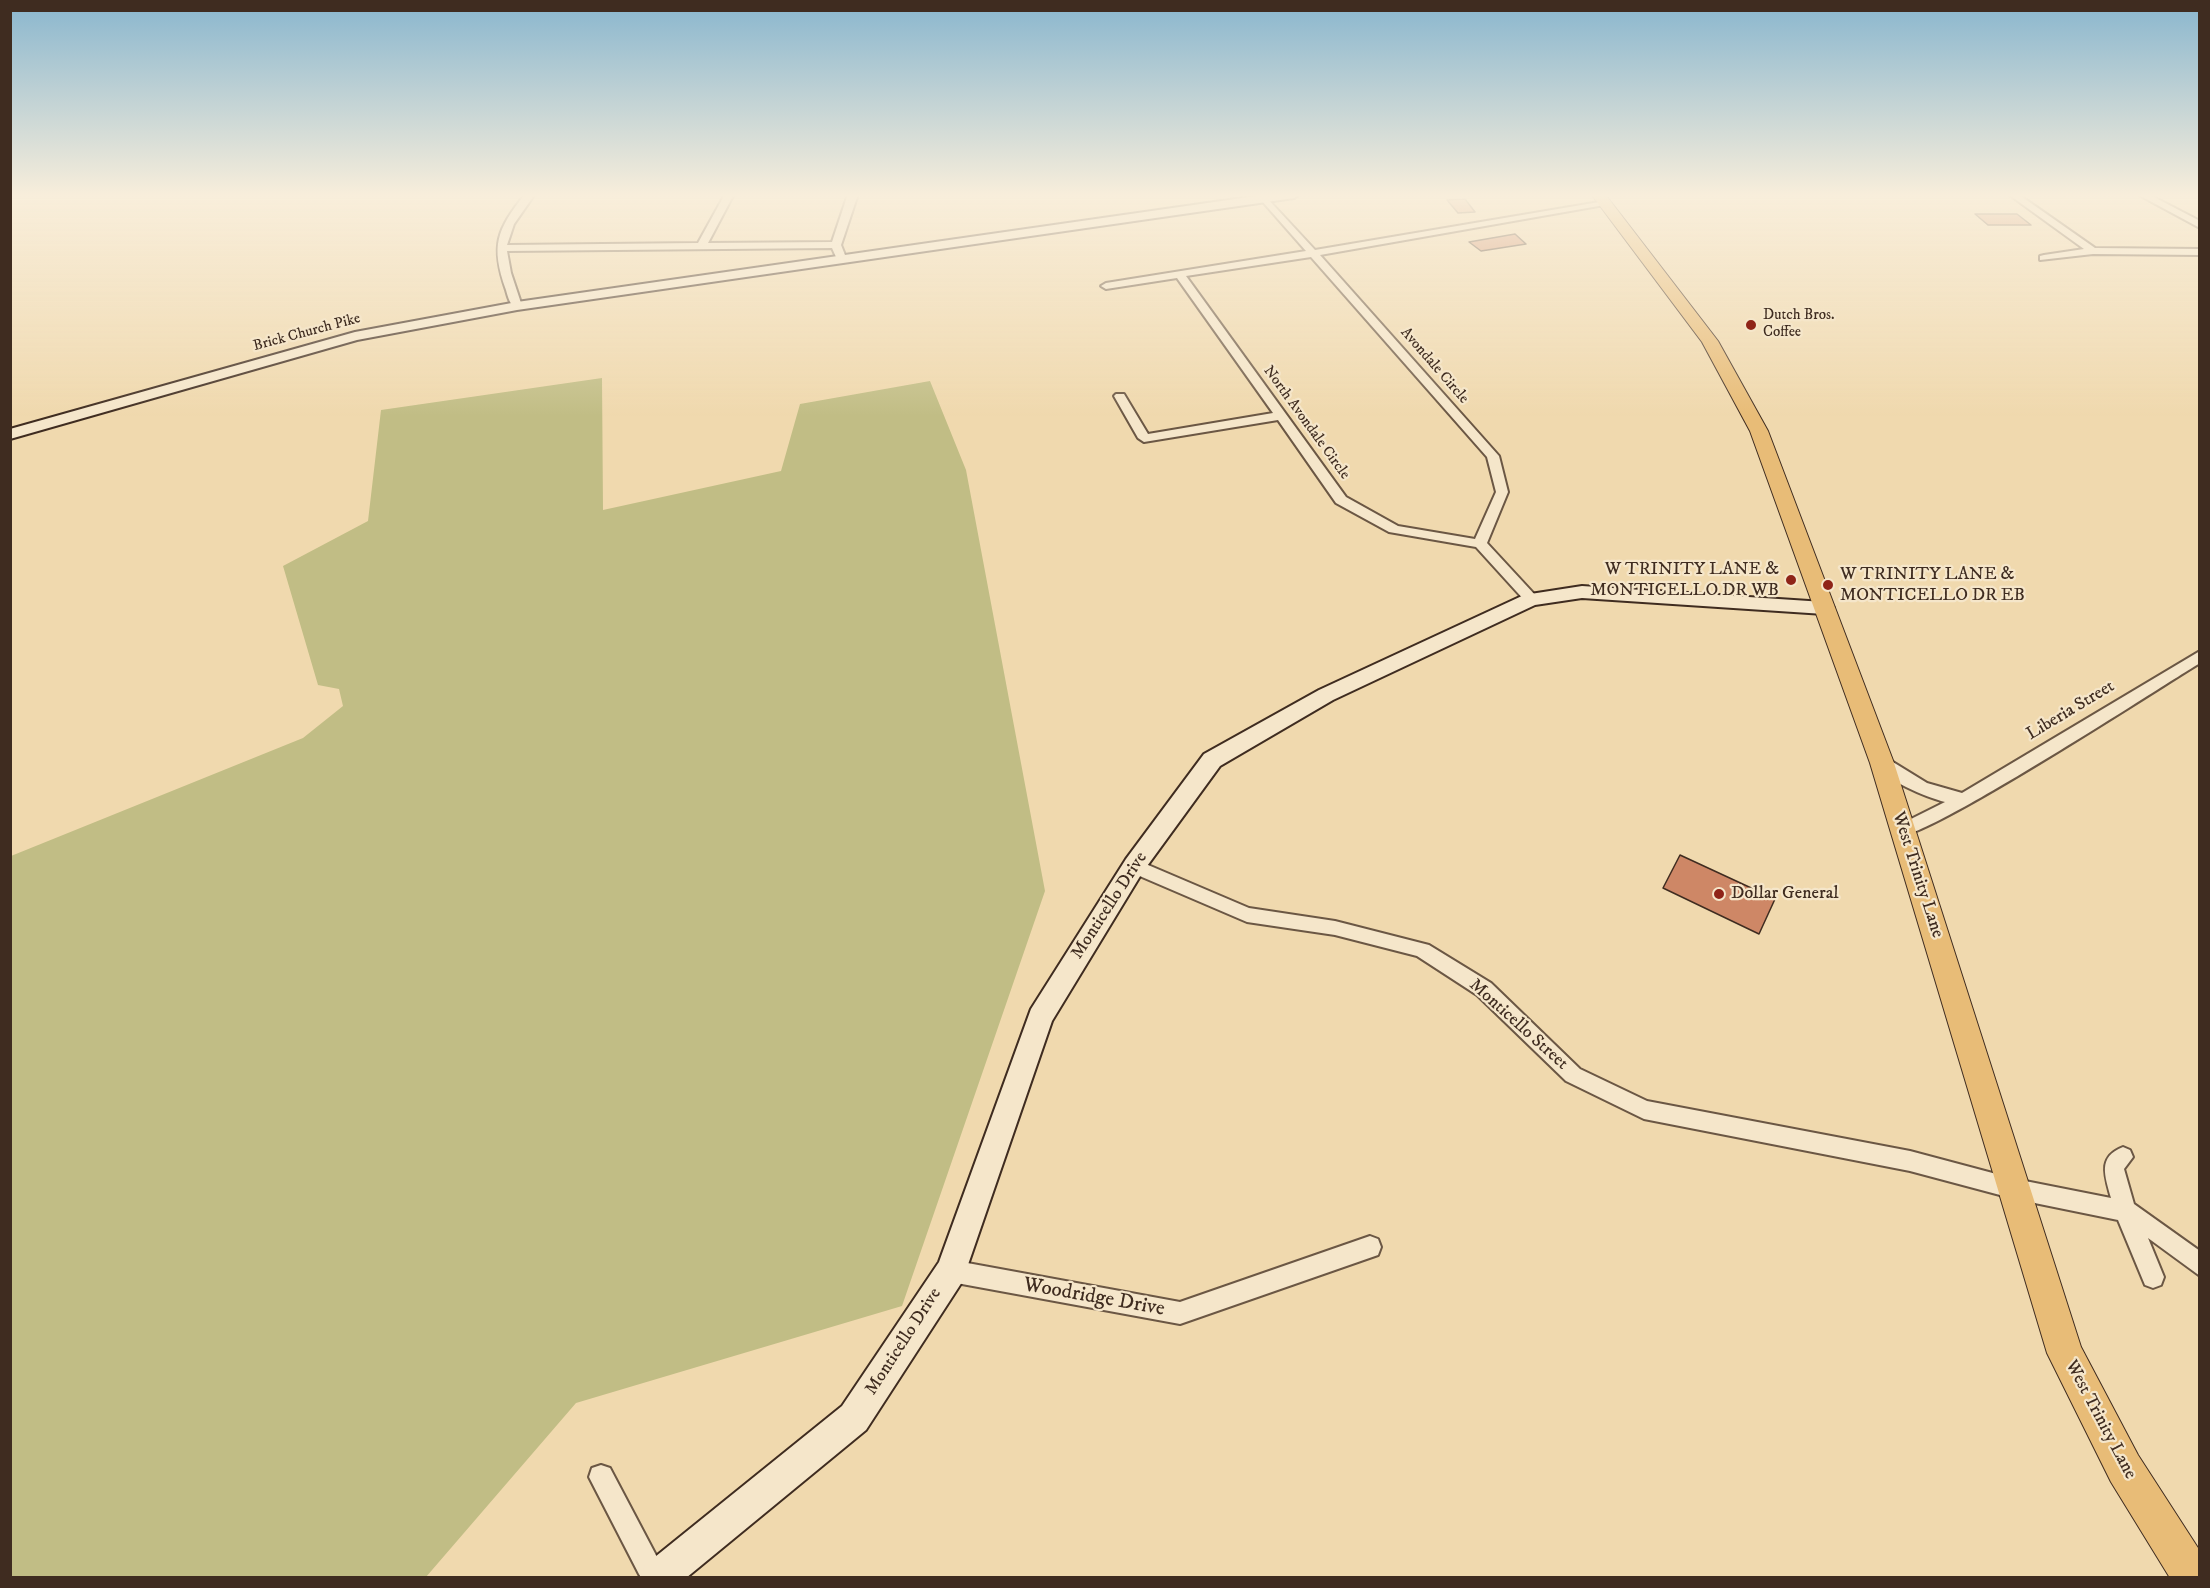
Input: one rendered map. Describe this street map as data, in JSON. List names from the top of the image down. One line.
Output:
{"streets":{"main road":["Brick Church Pike","West Trinity Lane","Monticello Drive"],"street":["Avondale Circle","North Avondale Circle","Liberia Street","Monticello Street","Woodridge Drive"]},"crossings":[["Avondale Circle","North Avondale Circle"],["Liberia Street","West Trinity Lane"],["West Trinity Lane","Monticello Drive"],["West Trinity Lane","Monticello Street"],["Monticello Drive","Monticello Street"],["Monticello Drive","Woodridge Drive"]],"places":["Dutch Bros. Coffee","W TRINITY LANE & MONTICELLO DR WB","W TRINITY LANE & MONTICELLO DR EB","Dollar General"]}
